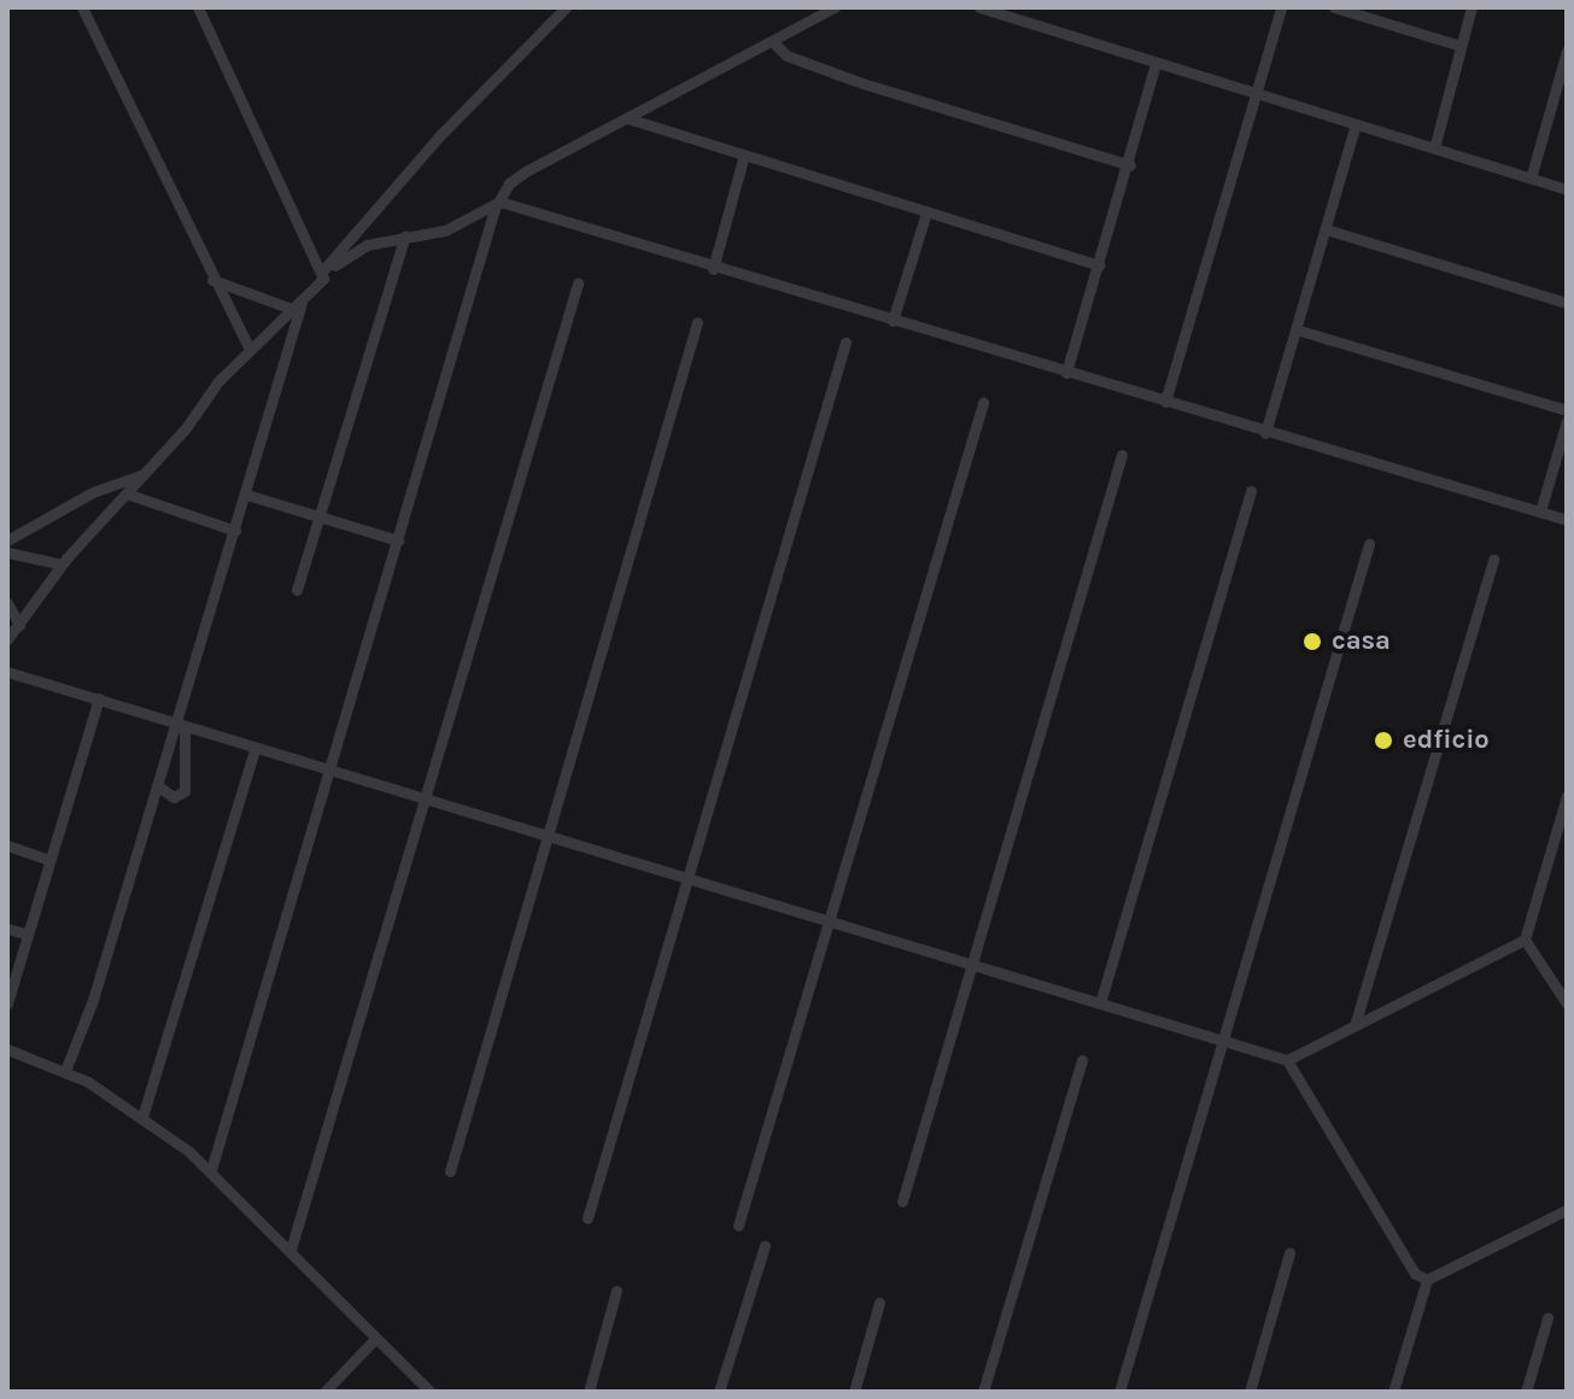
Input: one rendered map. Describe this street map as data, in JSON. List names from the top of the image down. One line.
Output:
{"places":["casa","edficio"]}
